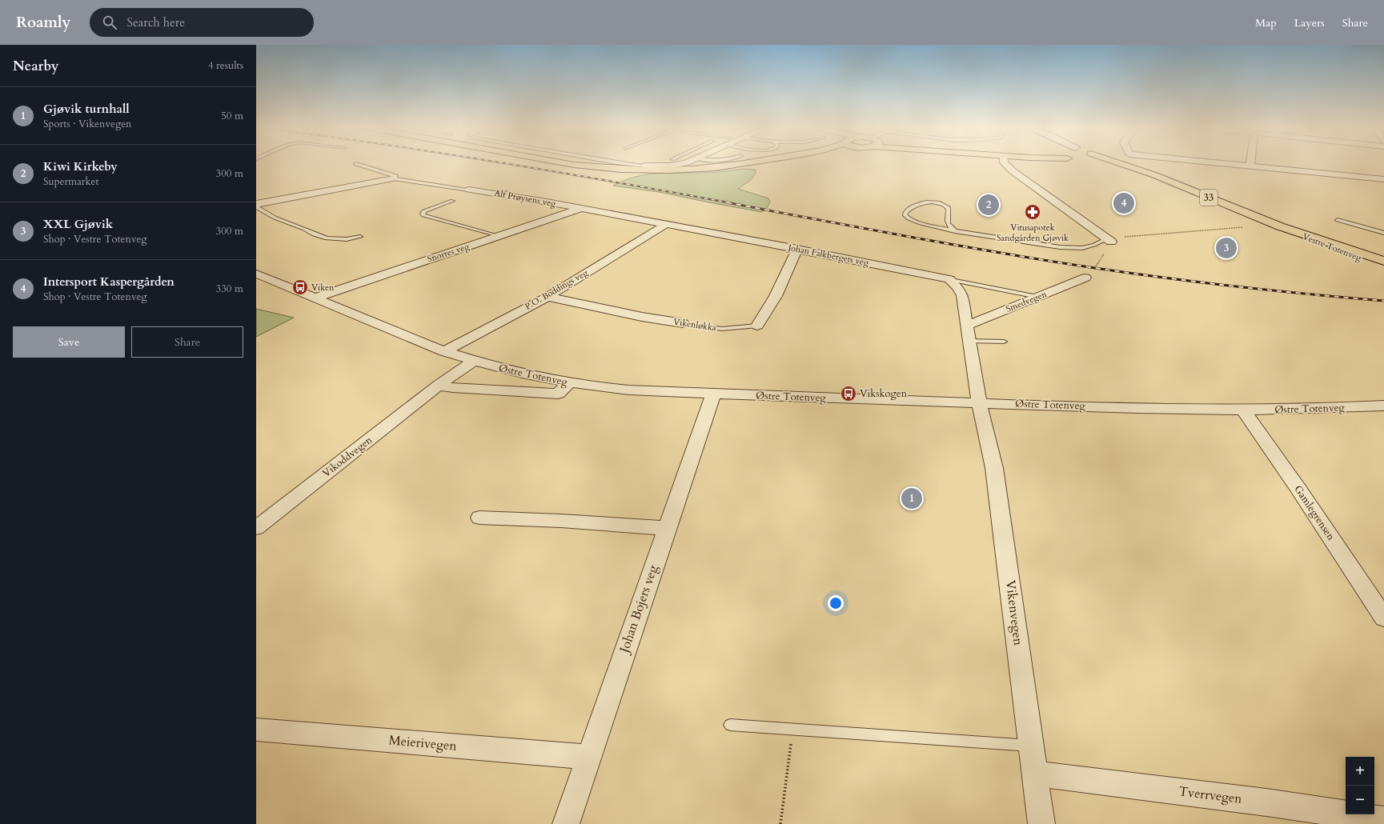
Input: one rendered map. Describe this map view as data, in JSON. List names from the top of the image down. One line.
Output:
{"streets":{"main road":["33","Vestre Totenveg"],"street":["Alf Prøysens veg","Snorres veg","Johan Falkbergets veg","P.O. Boddings veg","Smedvegen","Vikenløkka","Østre Totenveg","Vikoddvegen","Gamlegrensen","Johan Bojers veg","Vikenvegen","Meierivegen","Tverrvegen"]},"crossings":[["Alf Prøysens veg","Snorres veg"],["Alf Prøysens veg","Johan Falkbergets veg"],["Snorres veg","Johan Falkbergets veg"],["Snorres veg","Østre Totenveg"],["Johan Falkbergets veg","P.O. Boddings veg"],["Johan Falkbergets veg","Vikenløkka"],["P.O. Boddings veg","Vikenløkka"],["P.O. Boddings veg","Østre Totenveg"],["Østre Totenveg","Vikoddvegen"],["Østre Totenveg","Gamlegrensen"],["Østre Totenveg","Johan Bojers veg"],["Østre Totenveg","Vikenvegen"],["Johan Bojers veg","Meierivegen"],["Vikenvegen","Tverrvegen"]],"places":{"pharmacy":["Vitusapotek Sandgården Gjøvik"],"bus stop":["Viken","Vikskogen"]},"page":{"header":"Roamly","search":"Search here","nav":["Map","Layers","Share"],"heading":["Nearby","4 results"],"list":[{"mark":"1","name":"Gjøvik turnhall","note":"Sports · Vikenvegen","value":"50 m"},{"mark":"2","name":"Kiwi Kirkeby","note":"Supermarket","value":"300 m"},{"mark":"3","name":"XXL Gjøvik","note":"Shop · Vestre Totenveg","value":"300 m"},{"mark":"4","name":"Intersport Kaspergården","note":"Shop · Vestre Totenveg","value":"330 m"}],"pins":["4","2","3","1"],"buttons":["Save","Share"],"map_buttons":["+","−"]}}
